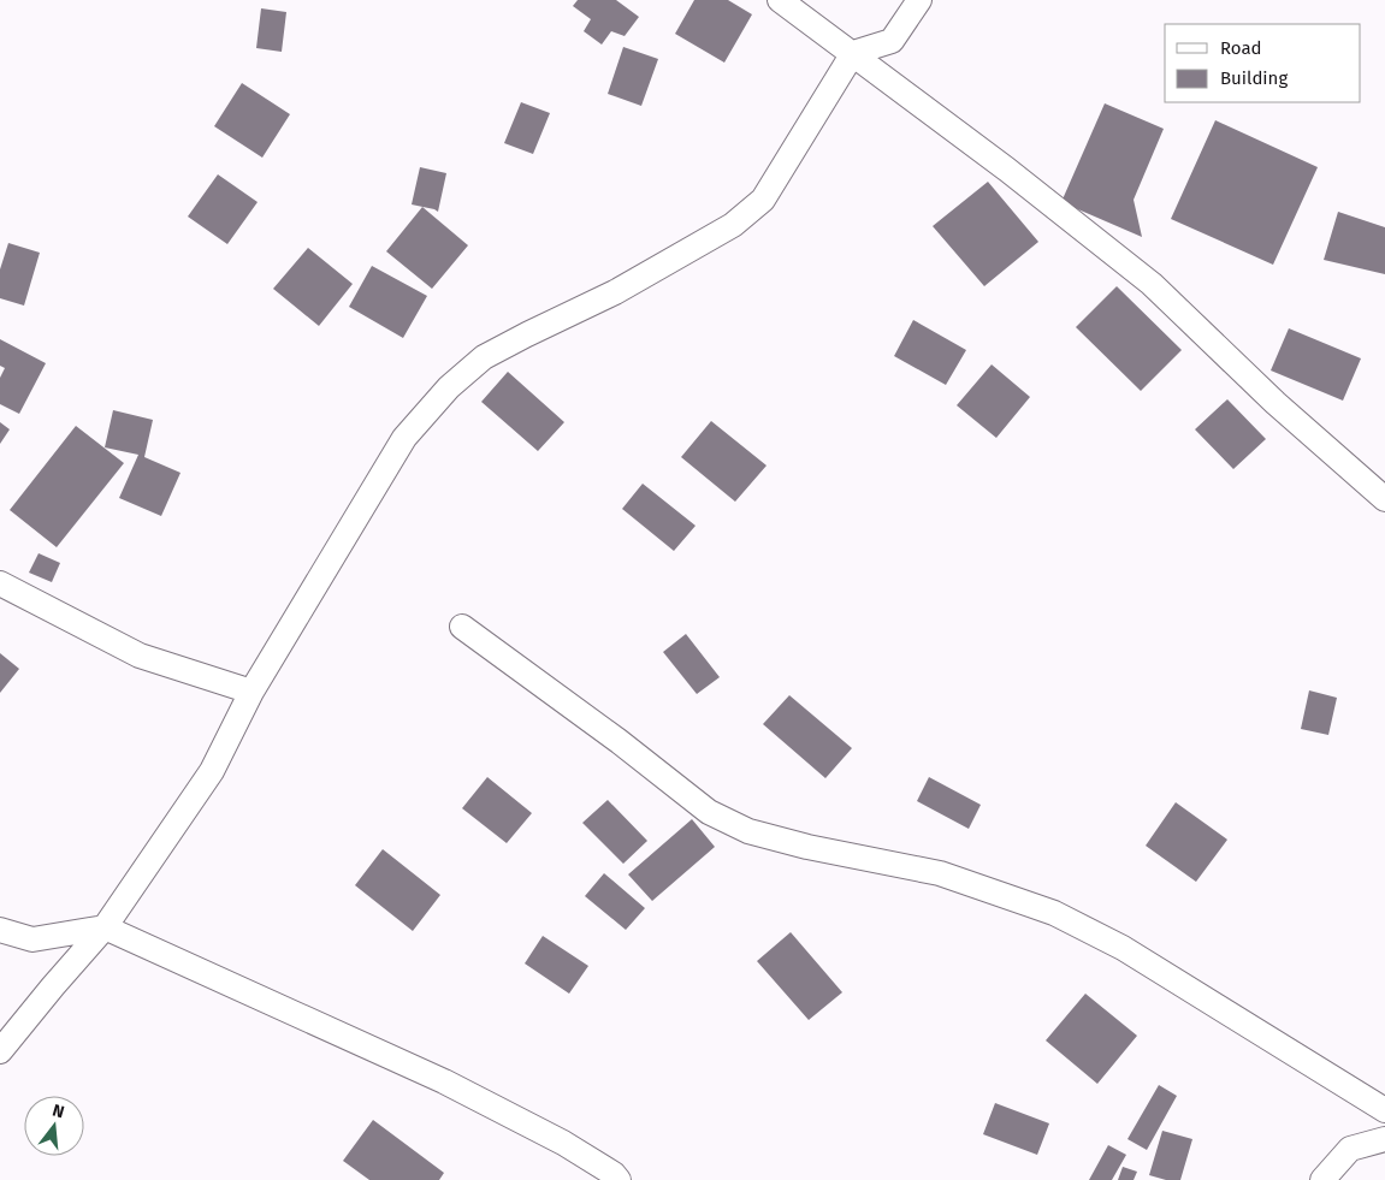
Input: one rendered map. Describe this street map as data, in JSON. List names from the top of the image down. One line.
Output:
{"legend":["Road","Building"],"north":"top"}
